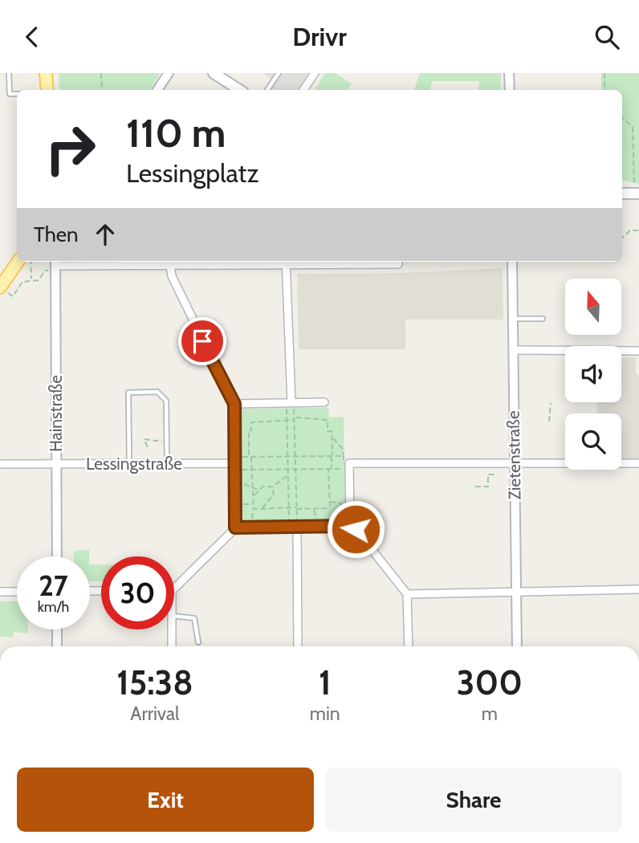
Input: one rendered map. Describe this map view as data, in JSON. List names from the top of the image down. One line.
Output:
{"streets":{"street":["Hainstraße","Zietenstraße","Lessingstraße"]},"crossings":[["Hainstraße","Lessingstraße"]],"north":"top","page":{"header":"Drivr","turn":["110 m","Lessingplatz"],"then":"Then","speed":"27 km/h","limit":"30","eta":["15:38","Arrival","1","min","300","m"],"buttons":["Exit","Share"]}}
